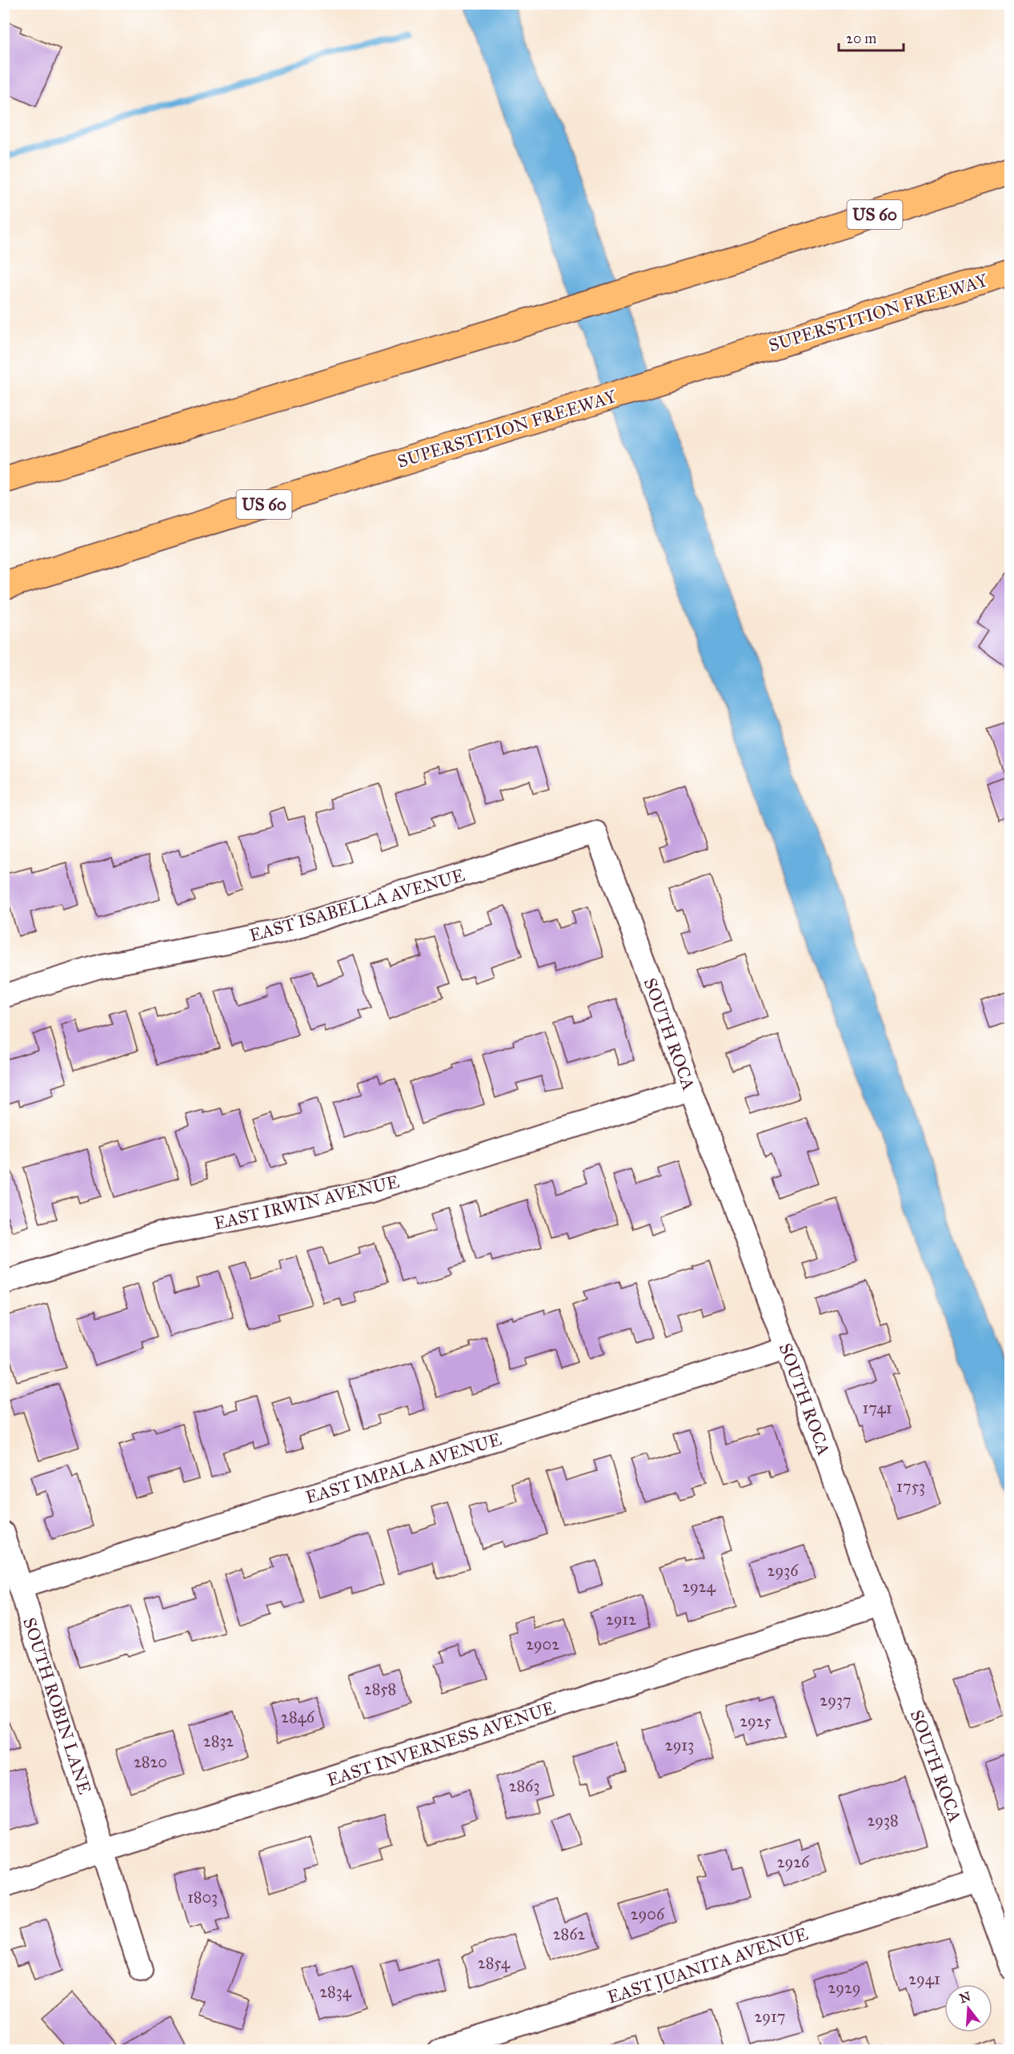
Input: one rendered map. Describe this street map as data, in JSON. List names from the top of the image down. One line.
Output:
{"streets":{"highway":["US 60","SUPERSTITION FREEWAY"],"street":["EAST ISABELLA AVENUE","SOUTH ROCA","EAST IRWIN AVENUE","EAST IMPALA AVENUE","SOUTH ROBIN LANE","EAST INVERNESS AVENUE","EAST JUANITA AVENUE"]},"crossings":[["EAST ISABELLA AVENUE","SOUTH ROCA"],["SOUTH ROCA","EAST IRWIN AVENUE"],["SOUTH ROCA","EAST IMPALA AVENUE"],["SOUTH ROCA","EAST INVERNESS AVENUE"],["SOUTH ROCA","EAST JUANITA AVENUE"],["EAST IMPALA AVENUE","SOUTH ROBIN LANE"],["SOUTH ROBIN LANE","EAST INVERNESS AVENUE"]],"house_numbers":["1741","1753","2936","2924","2912","2902","2858","2937","2846","2925","2832","2913","2820","2863","2938","2926","1803","2906","2862","2854","2941","2929","2834","2917"],"scale_bar":"20 m","north":"top"}
